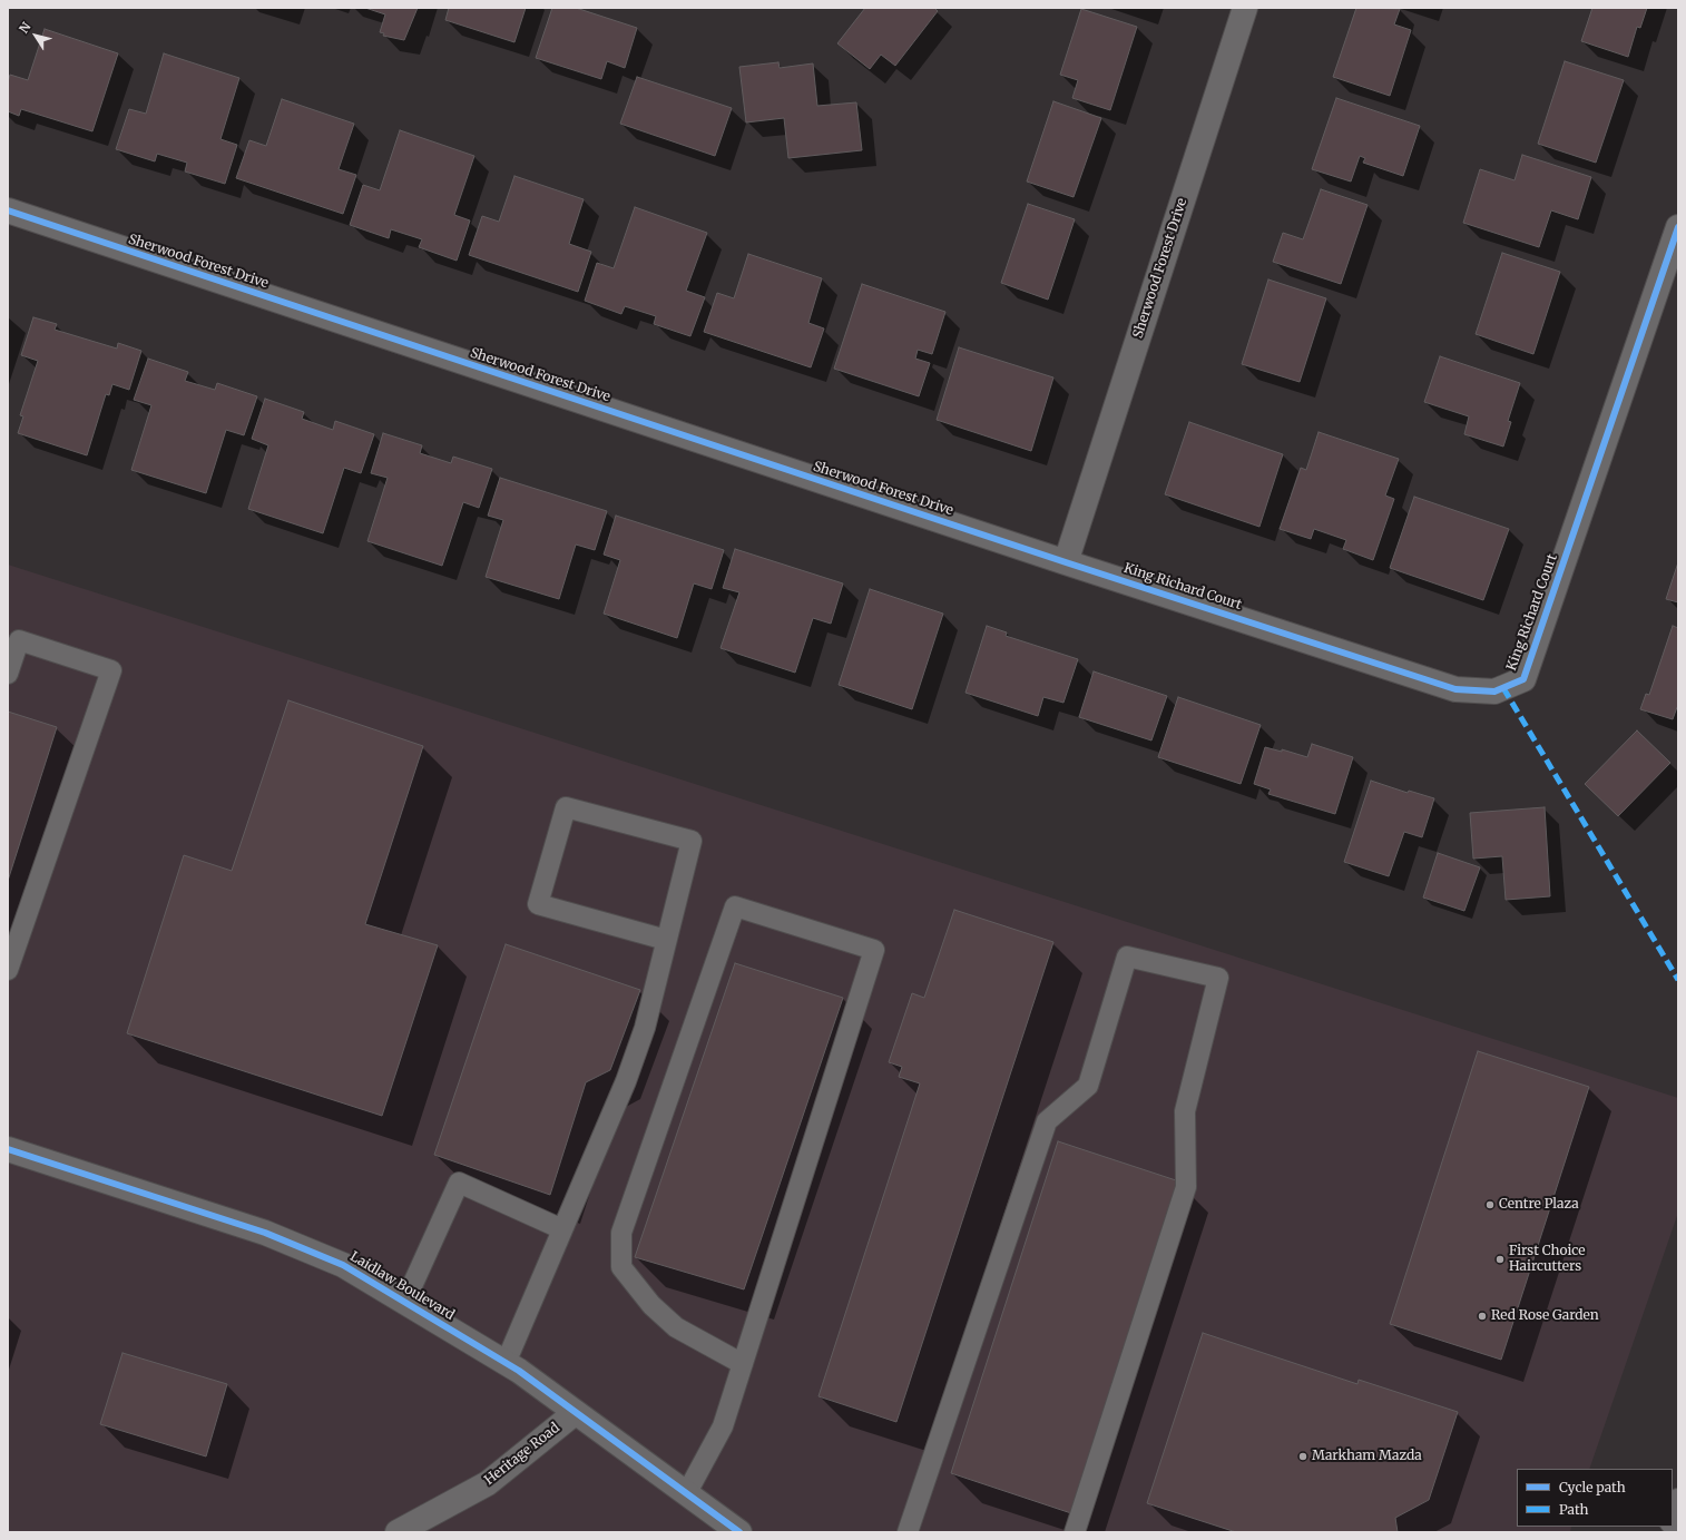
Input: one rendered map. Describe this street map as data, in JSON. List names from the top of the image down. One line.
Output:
{"streets":{"street":["Sherwood Forest Drive","King Richard Court","Laidlaw Boulevard","Heritage Road"]},"crossings":[["Sherwood Forest Drive","King Richard Court"],["Laidlaw Boulevard","Heritage Road"]],"places":["Centre Plaza","First Choice Haircutters","Red Rose Garden","Markham Mazda"],"legend":["Cycle path","Path"],"north":"top left"}
